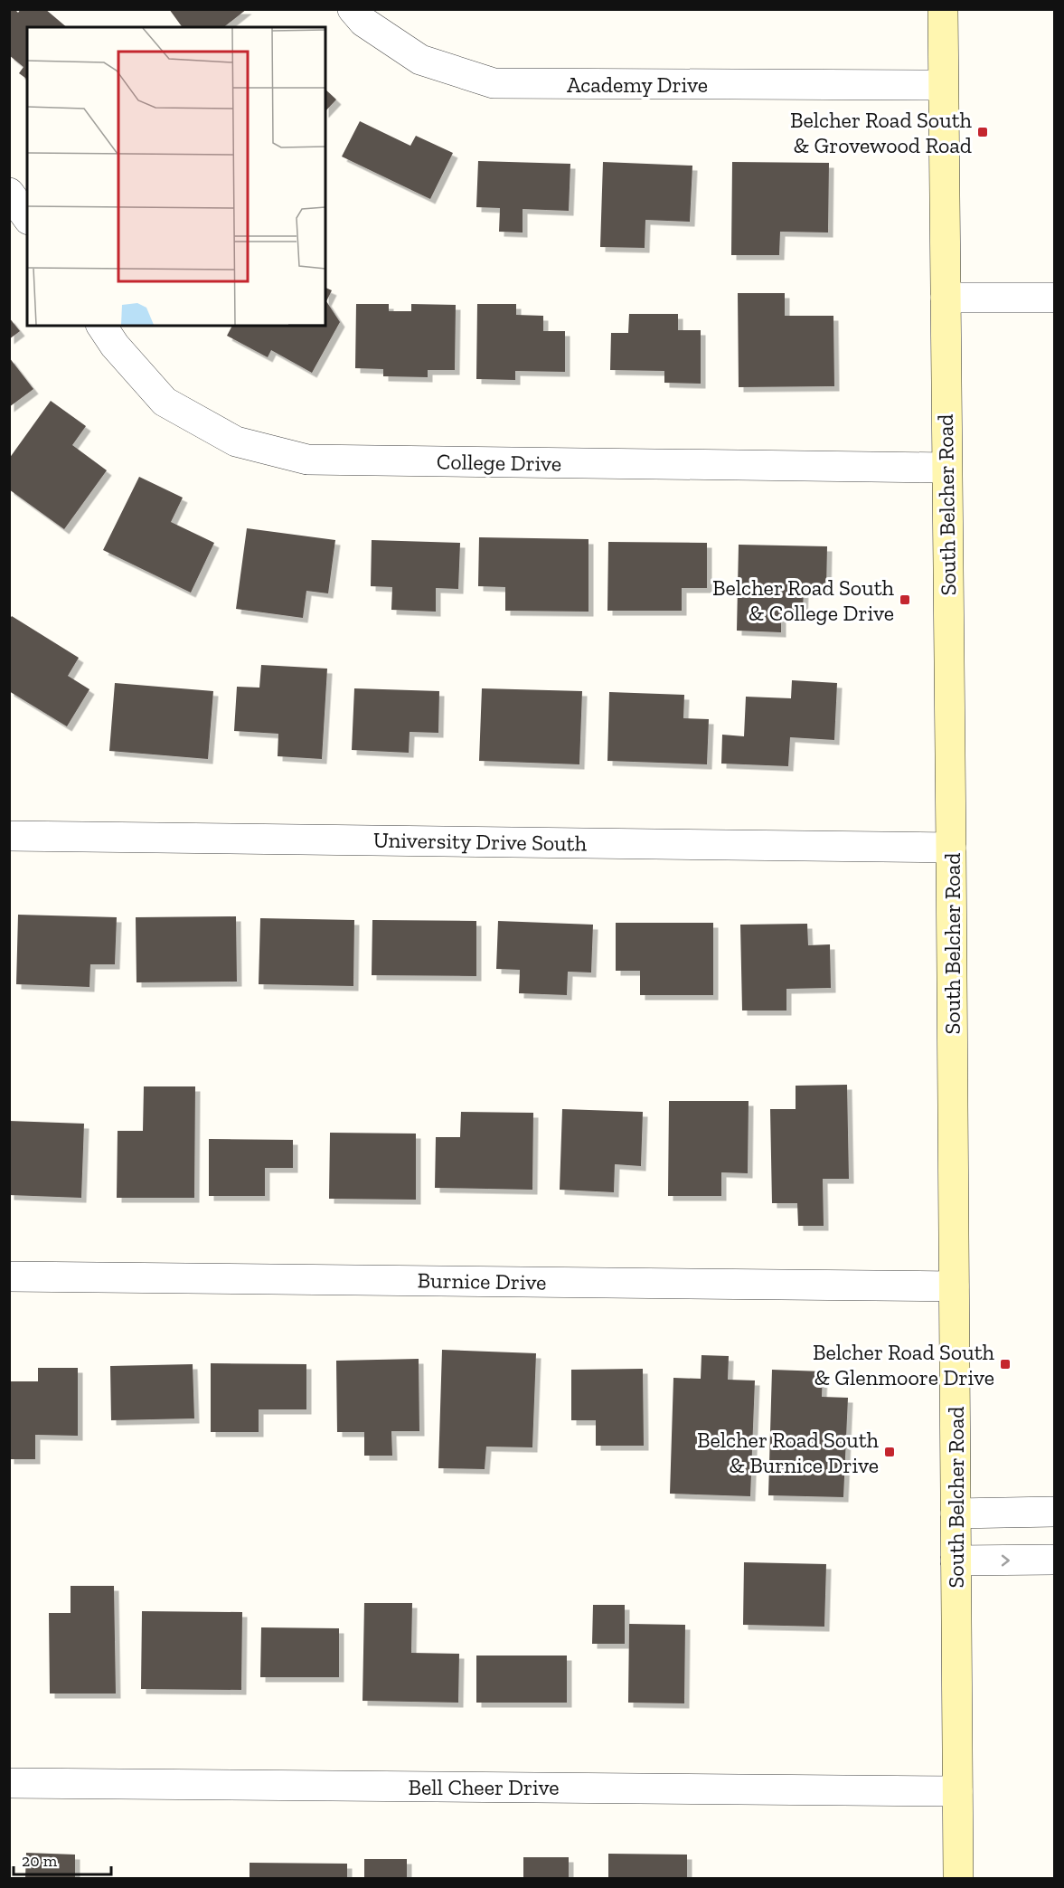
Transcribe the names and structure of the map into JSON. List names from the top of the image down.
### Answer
{
  "streets": {
    "main road": ["South Belcher Road"],
    "street": [
      "Academy Drive",
      "College Drive",
      "University Drive South",
      "Burnice Drive",
      "Bell Cheer Drive"
    ]
  },
  "crossings": [
    ["Academy Drive", "South Belcher Road"],
    ["College Drive", "South Belcher Road"],
    ["South Belcher Road", "University Drive South"],
    ["South Belcher Road", "Burnice Drive"],
    ["South Belcher Road", "Bell Cheer Drive"]
  ],
  "places": {
    "transit": [
      "Belcher Road South & Grovewood Road",
      "Belcher Road South & College Drive",
      "Belcher Road South & Glenmoore Drive",
      "Belcher Road South & Burnice Drive"
    ]
  },
  "scale_bar": "20 m"
}
